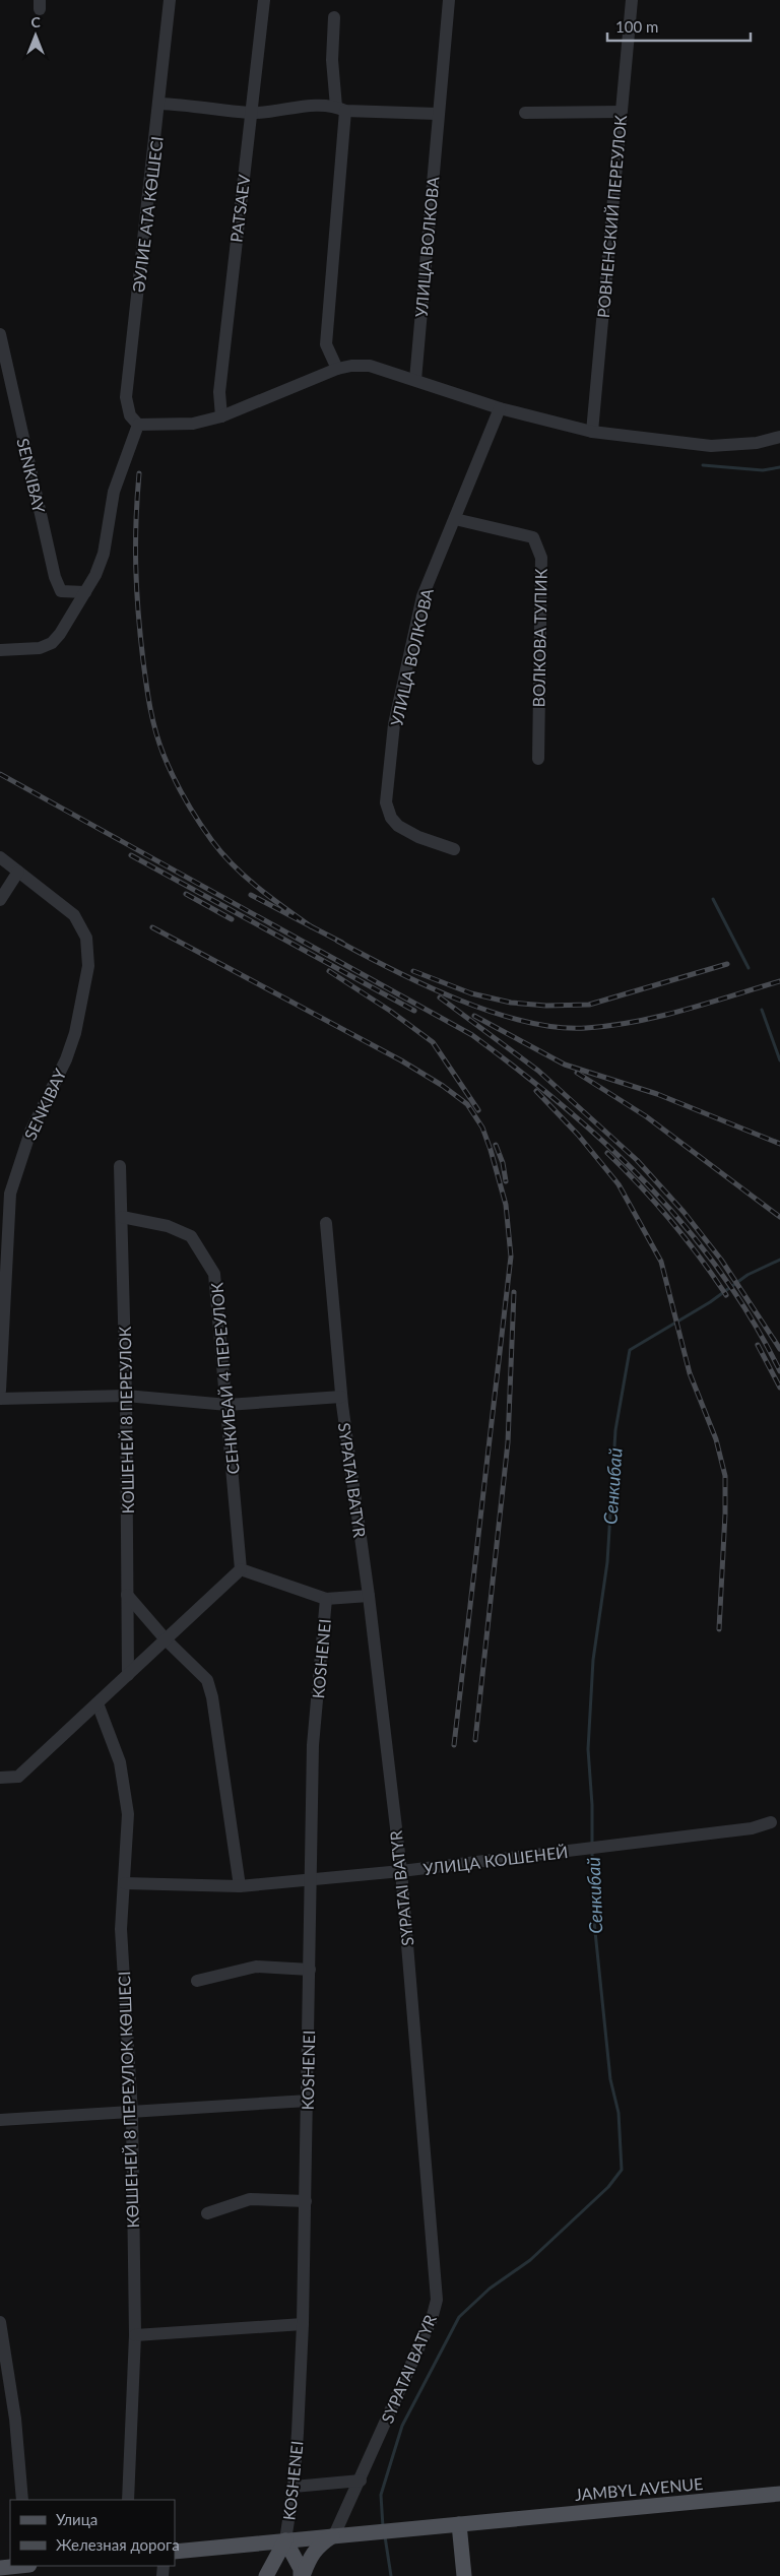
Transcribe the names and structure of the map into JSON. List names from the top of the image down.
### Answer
{
  "streets": {
    "main road": ["JAMBYL AVENUE"],
    "street": [
      "PATSAEV",
      "ӘУЛИЕ АТА КӨШЕСІ",
      "РОВНЕНСКИЙ ПЕРЕУЛОК",
      "УЛИЦА ВОЛКОВА",
      "SENKIBAY",
      "ВОЛКОВА ТУПИК",
      "СЕНКИБАЙ 4 ПЕРЕУЛОК",
      "КОШЕНЕЙ 8 ПЕРЕУЛОК",
      "SYPATAI BATYR",
      "KOSHENEI",
      "УЛИЦА КОШЕНЕЙ",
      "КӨШЕНЕЙ 8 ПЕРЕУЛОК КӨШЕСІ"
    ]
  },
  "crossings": [
    ["УЛИЦА ВОЛКОВА", "ВОЛКОВА ТУПИК"],
    ["СЕНКИБАЙ 4 ПЕРЕУЛОК", "КОШЕНЕЙ 8 ПЕРЕУЛОК"],
    ["SYPATAI BATYR", "УЛИЦА КОШЕНЕЙ"],
    ["SYPATAI BATYR", "JAMBYL AVENUE"],
    ["KOSHENEI", "УЛИЦА КОШЕНЕЙ"]
  ],
  "water": ["Сенкибай"],
  "legend": ["Улица", "Железная дорога"],
  "scale_bar": "100 m",
  "north": "top"
}
